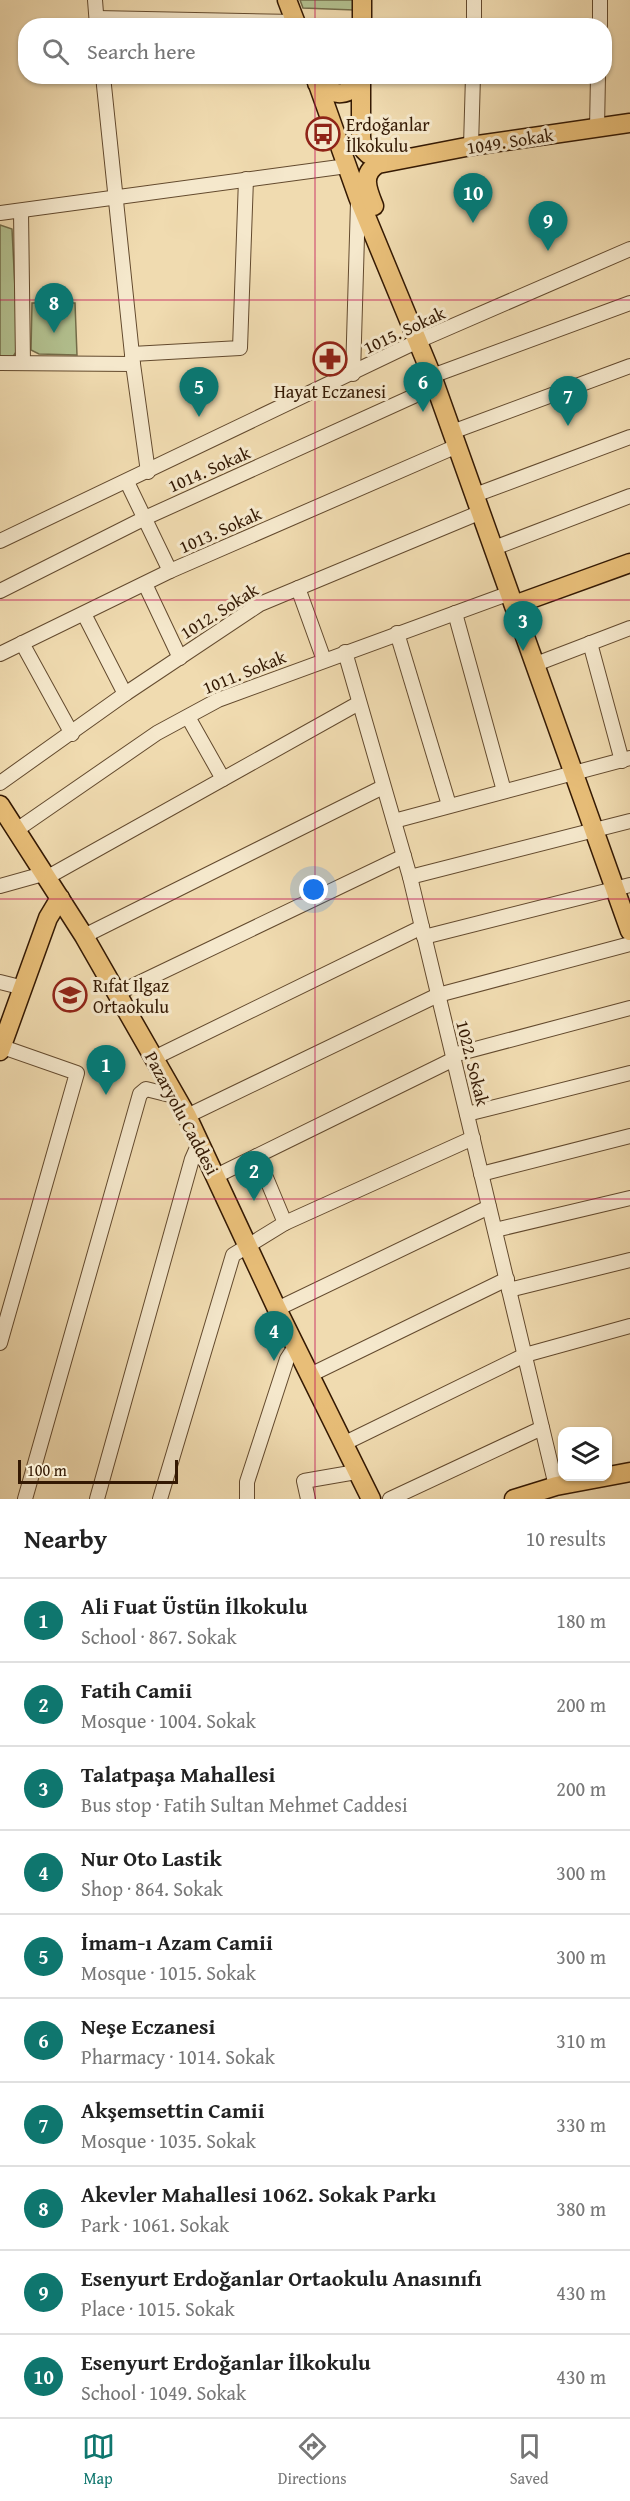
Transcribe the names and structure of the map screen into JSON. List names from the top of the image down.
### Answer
{
  "streets": {
    "main road": ["1049. Sokak", "Pazaryolu Caddesi"],
    "street": [
      "1015. Sokak",
      "1014. Sokak",
      "1013. Sokak",
      "1012. Sokak",
      "1011. Sokak",
      "1022. Sokak"
    ]
  },
  "crossings": [
    ["1011. Sokak", "1022. Sokak"],
    ["1011. Sokak", "Pazaryolu Caddesi"]
  ],
  "places": {
    "bus stop": ["Erdoğanlar İlkokulu"],
    "pharmacy": ["Hayat Eczanesi"],
    "school or university": ["Rıfat Ilgaz Ortaokulu"]
  },
  "scale_bar": "100 m",
  "page": {
    "search": "Search here",
    "pins": [
      "10",
      "9",
      "8",
      "6",
      "5",
      "7",
      "3",
      "1",
      "2",
      "4"
    ],
    "scale": "100 m",
    "heading": ["Nearby", "10 results"],
    "list": [
      {
        "mark": "1",
        "name": "Ali Fuat Üstün İlkokulu",
        "note": "School · 867. Sokak",
        "value": "180 m"
      },
      {
        "mark": "2",
        "name": "Fatih Camii",
        "note": "Mosque · 1004. Sokak",
        "value": "200 m"
      },
      {
        "mark": "3",
        "name": "Talatpaşa Mahallesi",
        "note": "Bus stop · Fatih Sultan Mehmet Caddesi",
        "value": "200 m"
      },
      {
        "mark": "4",
        "name": "Nur Oto Lastik",
        "note": "Shop · 864. Sokak",
        "value": "300 m"
      },
      {
        "mark": "5",
        "name": "İmam-ı Azam Camii",
        "note": "Mosque · 1015. Sokak",
        "value": "300 m"
      },
      {
        "mark": "6",
        "name": "Neşe Eczanesi",
        "note": "Pharmacy · 1014. Sokak",
        "value": "310 m"
      },
      {
        "mark": "7",
        "name": "Akşemsettin Camii",
        "note": "Mosque · 1035. Sokak",
        "value": "330 m"
      },
      {
        "mark": "8",
        "name": "Akevler Mahallesi 1062. Sokak Parkı",
        "note": "Park · 1061. Sokak",
        "value": "380 m"
      },
      {
        "mark": "9",
        "name": "Esenyurt Erdoğanlar Ortaokulu Anasınıfı",
        "note": "Place · 1015. Sokak",
        "value": "430 m"
      },
      {
        "mark": "10",
        "name": "Esenyurt Erdoğanlar İlkokulu",
        "note": "School · 1049. Sokak",
        "value": "430 m"
      }
    ],
    "nav": ["Map", "Directions", "Saved"]
  }
}
